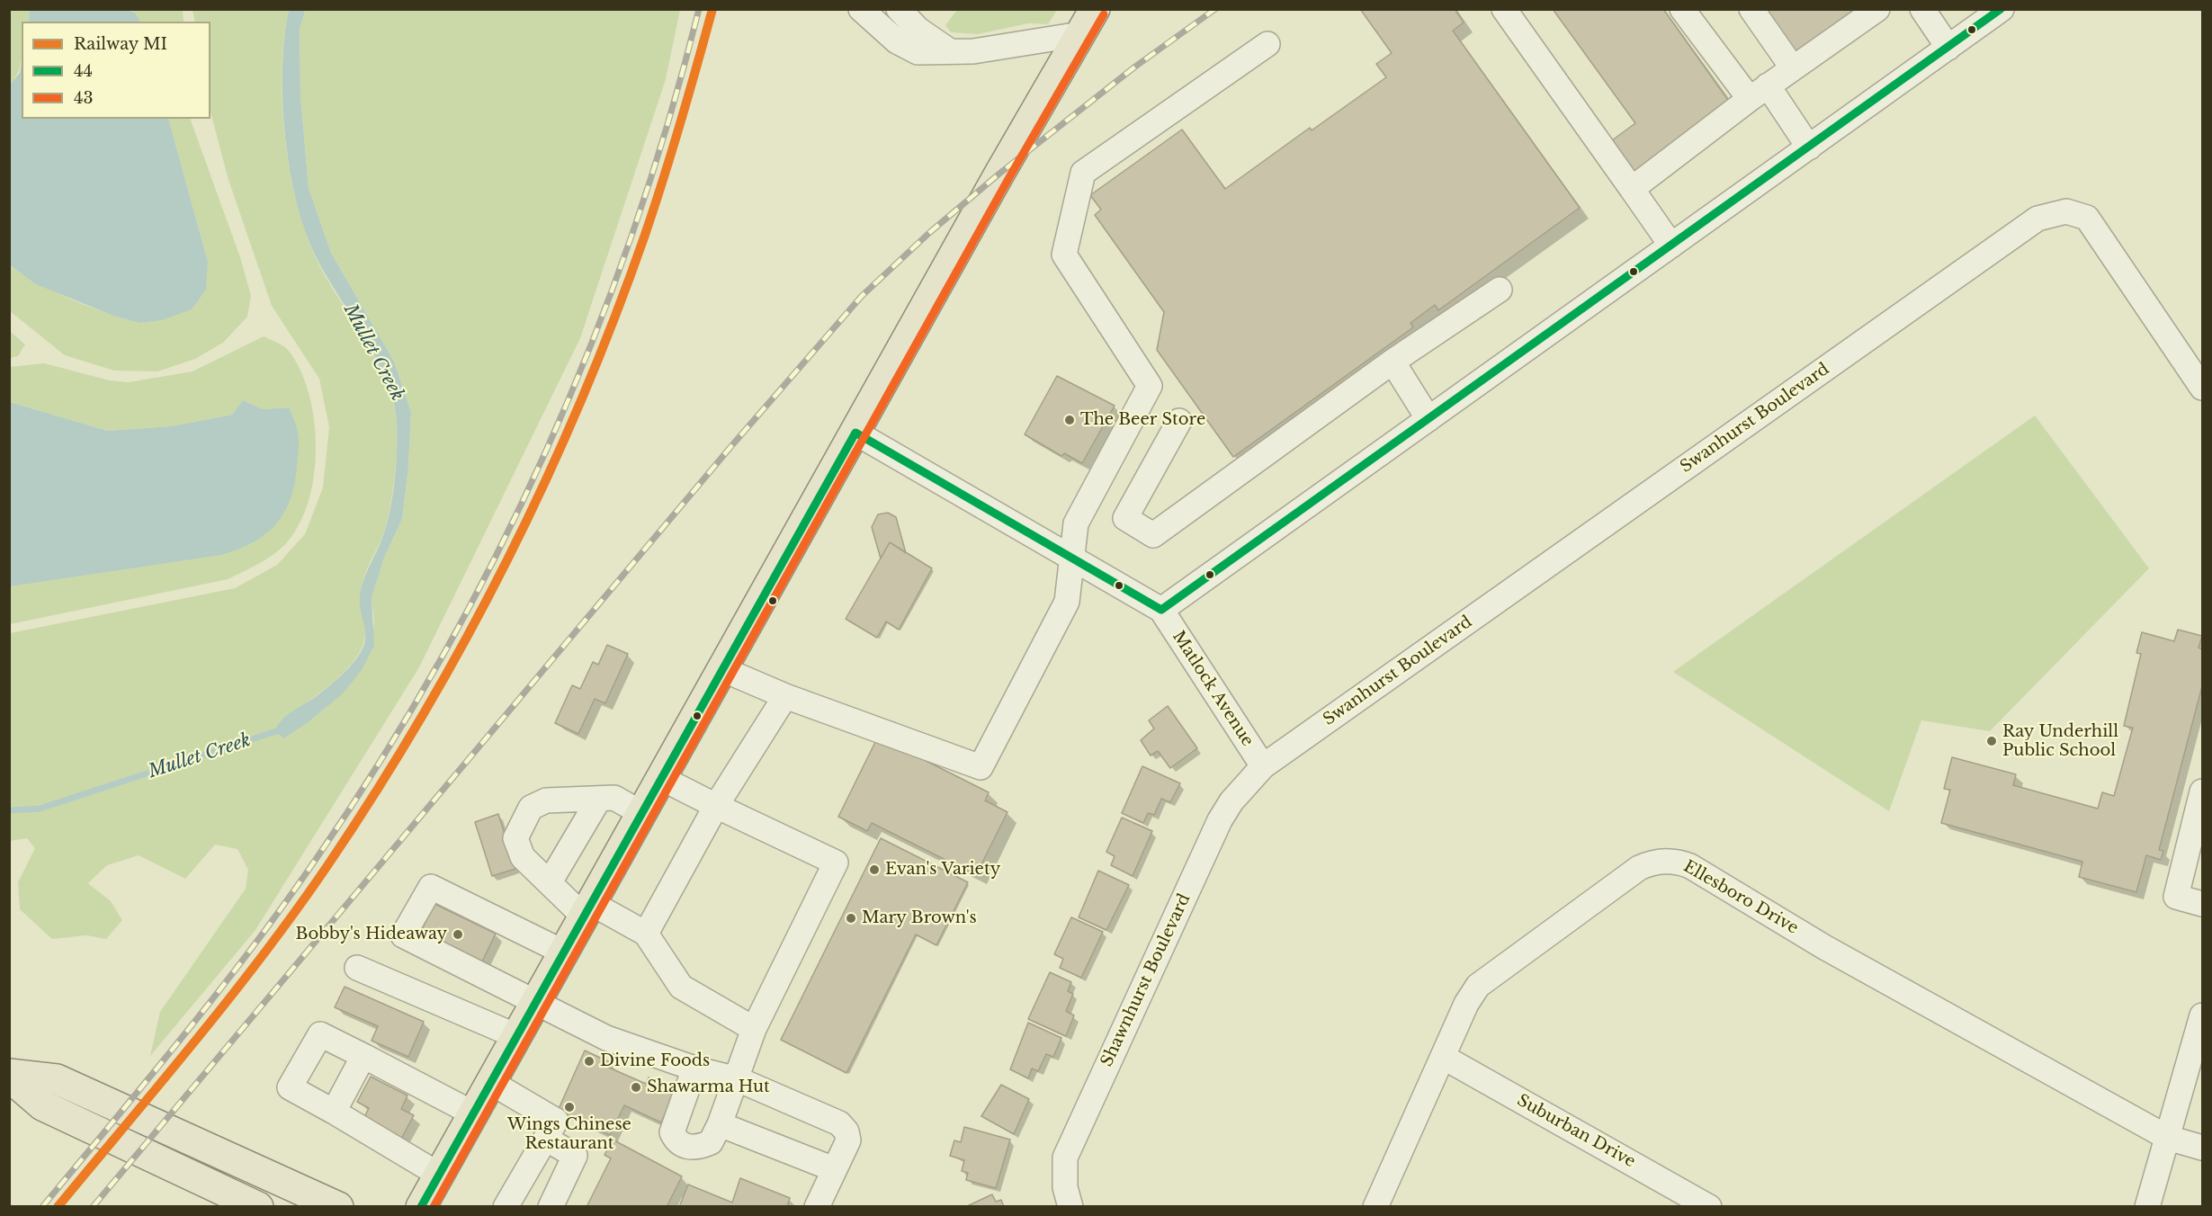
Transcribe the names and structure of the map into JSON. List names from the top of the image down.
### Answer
{
  "streets": {
    "street": [
      "Swanhurst Boulevard",
      "Matlock Avenue",
      "Ellesboro Drive",
      "Shawnhurst Boulevard",
      "Suburban Drive"
    ]
  },
  "crossings": [
    ["Swanhurst Boulevard", "Matlock Avenue"],
    ["Swanhurst Boulevard", "Shawnhurst Boulevard"],
    ["Matlock Avenue", "Shawnhurst Boulevard"],
    ["Ellesboro Drive", "Suburban Drive"]
  ],
  "water": ["Mullet Creek"],
  "places": [
    "The Beer Store",
    "Ray Underhill Public School",
    "Evan's Variety",
    "Mary Brown's",
    "Bobby's Hideaway",
    "Divine Foods",
    "Shawarma Hut",
    "Wings Chinese Restaurant"
  ],
  "lines": ["rail line MI", "transit line 44", "transit line 43"],
  "legend": ["Railway MI", "44", "43"]
}
